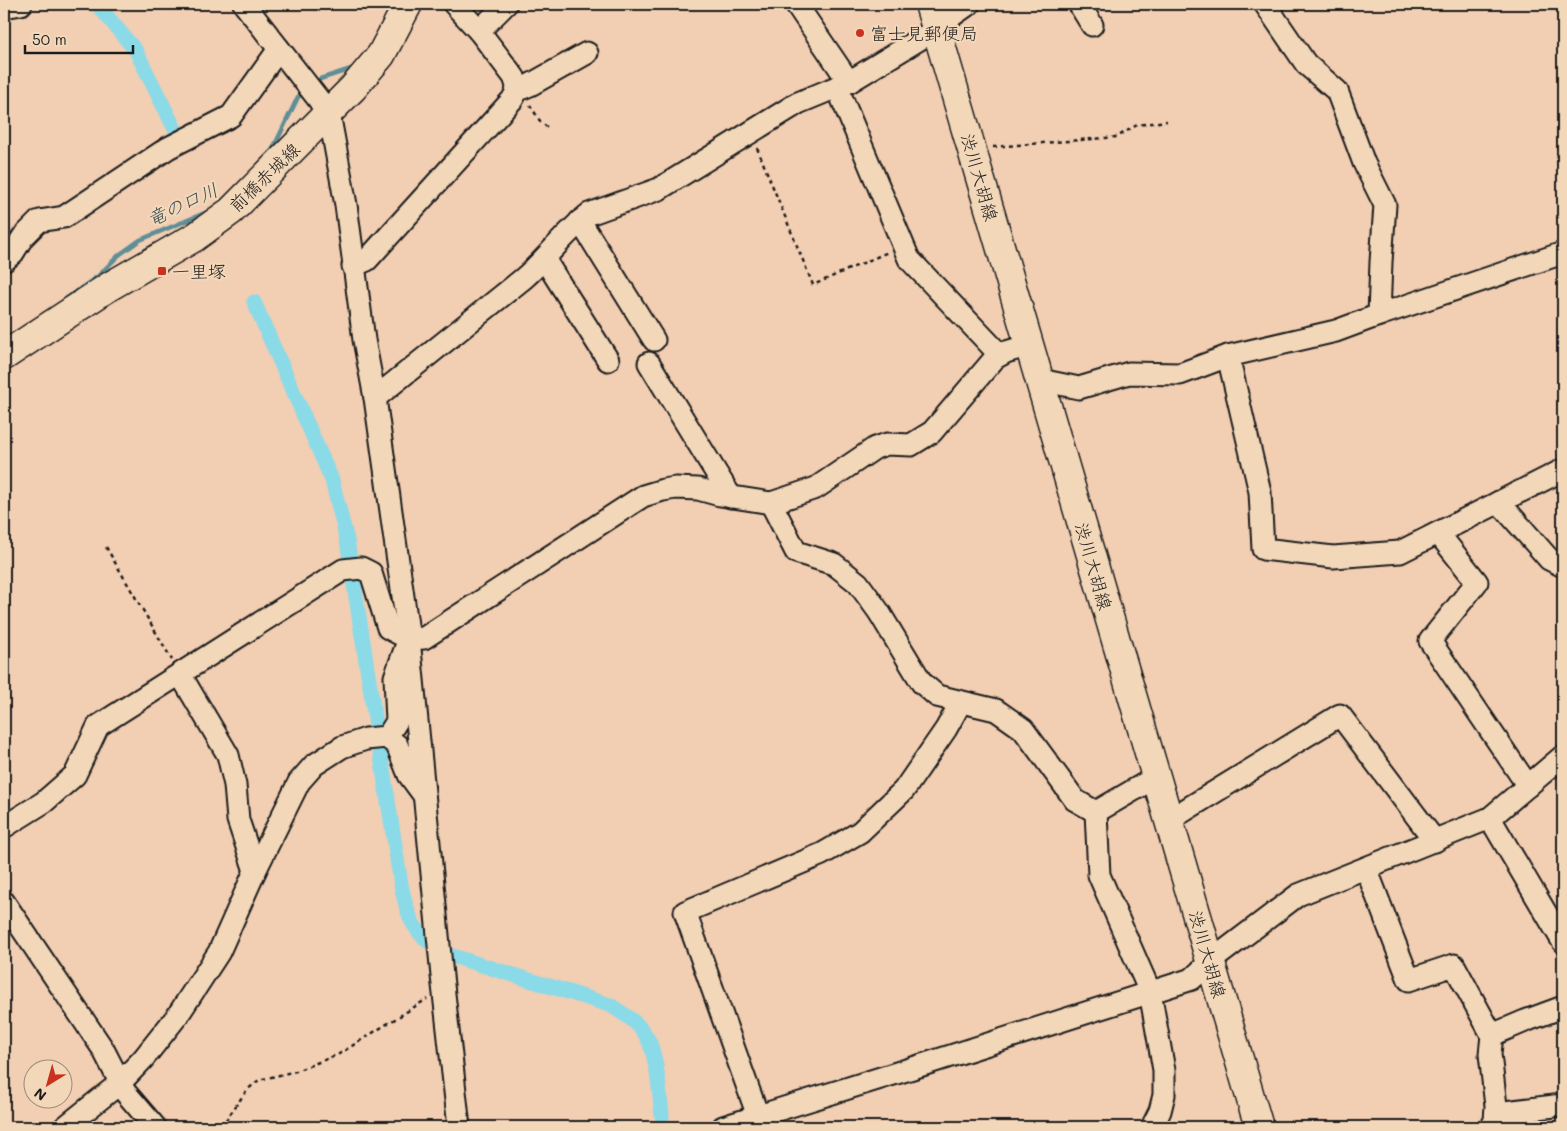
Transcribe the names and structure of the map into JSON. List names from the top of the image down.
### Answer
{
  "streets": {
    "main road": ["前橋赤城線", "渋川大胡線"]
  },
  "water": ["竜の口川"],
  "places": {
    "other": ["富士見郵便局"],
    "transit": ["一里塚"]
  },
  "scale_bar": "50 m",
  "north": "bottom left"
}
